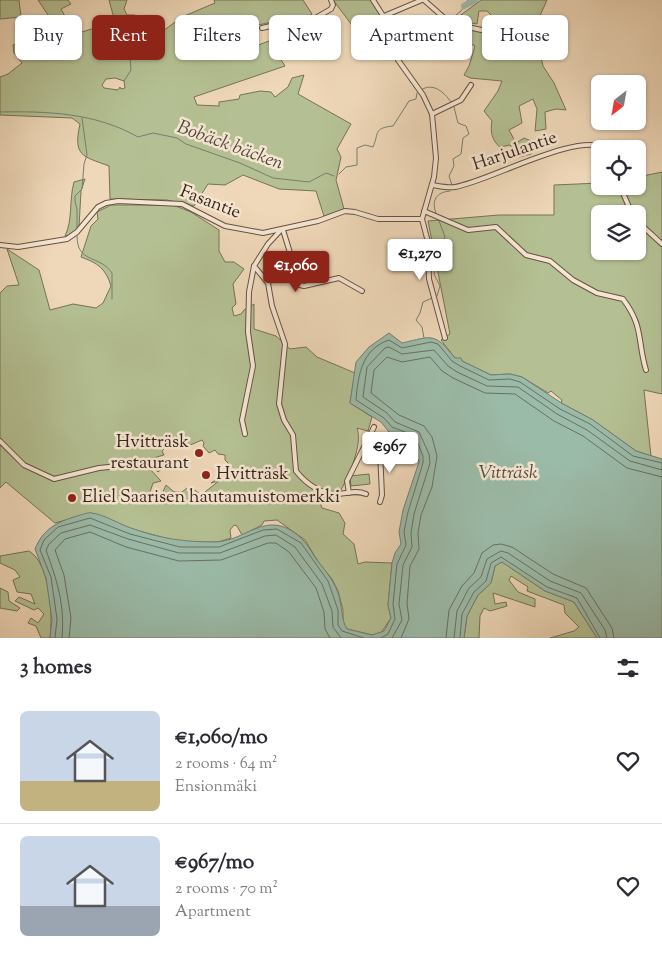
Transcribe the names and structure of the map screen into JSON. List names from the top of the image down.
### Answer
{
  "streets": {
    "street": ["Harjulantie", "Fasantie"]
  },
  "water": ["Bobäck bäcken", "Vitträsk"],
  "places": ["Hvitträsk restaurant", "Hvitträsk", "Eliel Saarisen hautamuistomerkki"],
  "north": "bottom left",
  "page": {
    "chip": [
      "Buy",
      "Rent",
      "Filters",
      "New",
      "Apartment",
      "House"
    ],
    "price": ["€1,270", "€1,060", "€967"],
    "heading": "3 homes",
    "list": [
      {
        "name": "€1,060/mo",
        "note": "2 rooms · 64 m² · Ensionmäki"
      },
      {
        "name": "€967/mo",
        "note": "2 rooms · 70 m² · Apartment"
      }
    ]
  }
}
